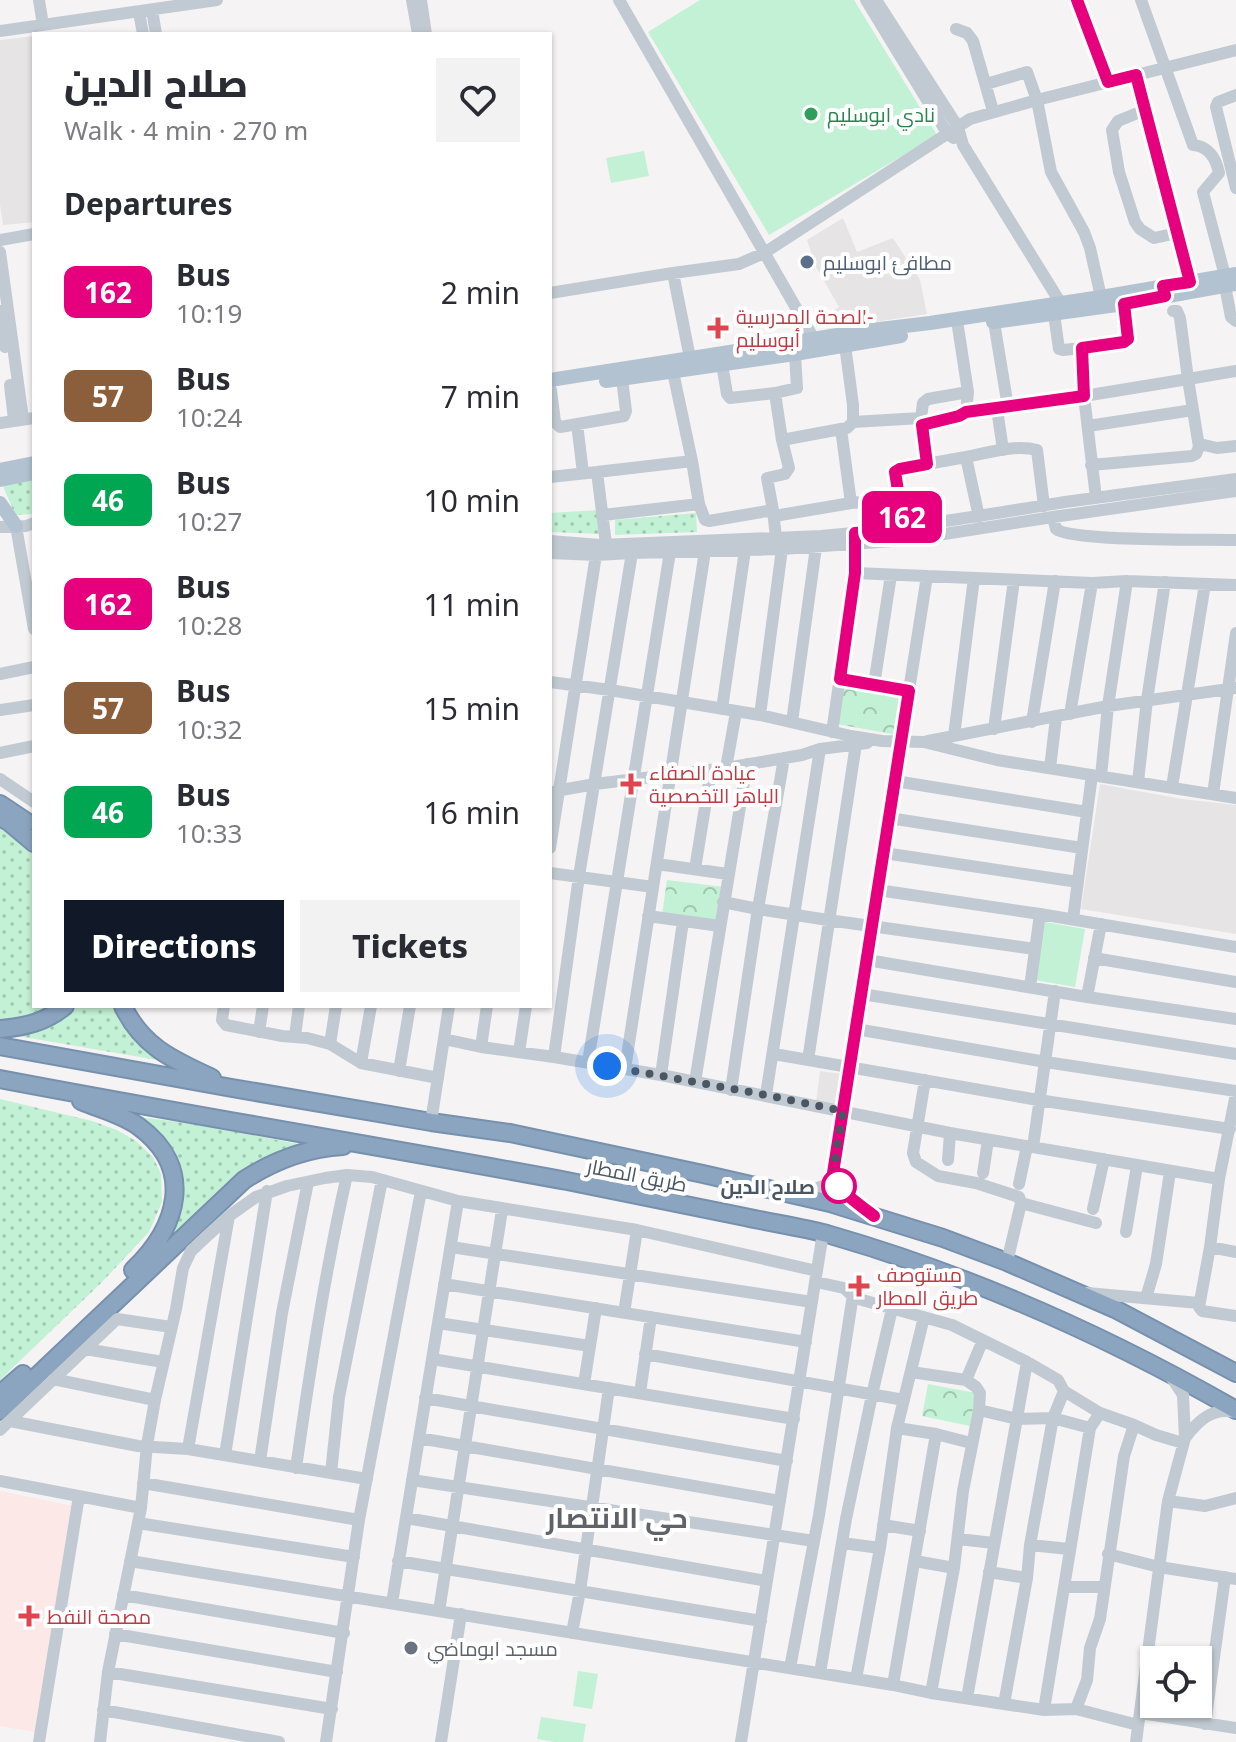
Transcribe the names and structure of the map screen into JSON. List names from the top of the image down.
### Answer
{
  "streets": {
    "highway": ["طريق المطار"]
  },
  "districts": ["حي الانتصار"],
  "places": {
    "other": [
      "نادي ابوسليم",
      "مطافئ ابوسليم",
      "صلاح الدين",
      "مسجد ابوماضي"
    ],
    "health": [
      "الصحة المدرسية- أبوسليم",
      "عيادة الصفاء الباهر التخصصية",
      "مستوصف طريق المطار",
      "مصحة النفط"
    ]
  },
  "lines": ["bus line 162"],
  "page": {
    "on_map": "162",
    "heading": [
      ["صلاح الدين", "Walk · 4 min · 270 m"],
      "Departures"
    ],
    "list": [
      {
        "mark": "162",
        "name": "Bus",
        "note": "10:19",
        "value": "2 min"
      },
      {
        "mark": "57",
        "name": "Bus",
        "note": "10:24",
        "value": "7 min"
      },
      {
        "mark": "46",
        "name": "Bus",
        "note": "10:27",
        "value": "10 min"
      },
      {
        "mark": "162",
        "name": "Bus",
        "note": "10:28",
        "value": "11 min"
      },
      {
        "mark": "57",
        "name": "Bus",
        "note": "10:32",
        "value": "15 min"
      },
      {
        "mark": "46",
        "name": "Bus",
        "note": "10:33",
        "value": "16 min"
      }
    ],
    "buttons": ["Directions", "Tickets"]
  }
}
